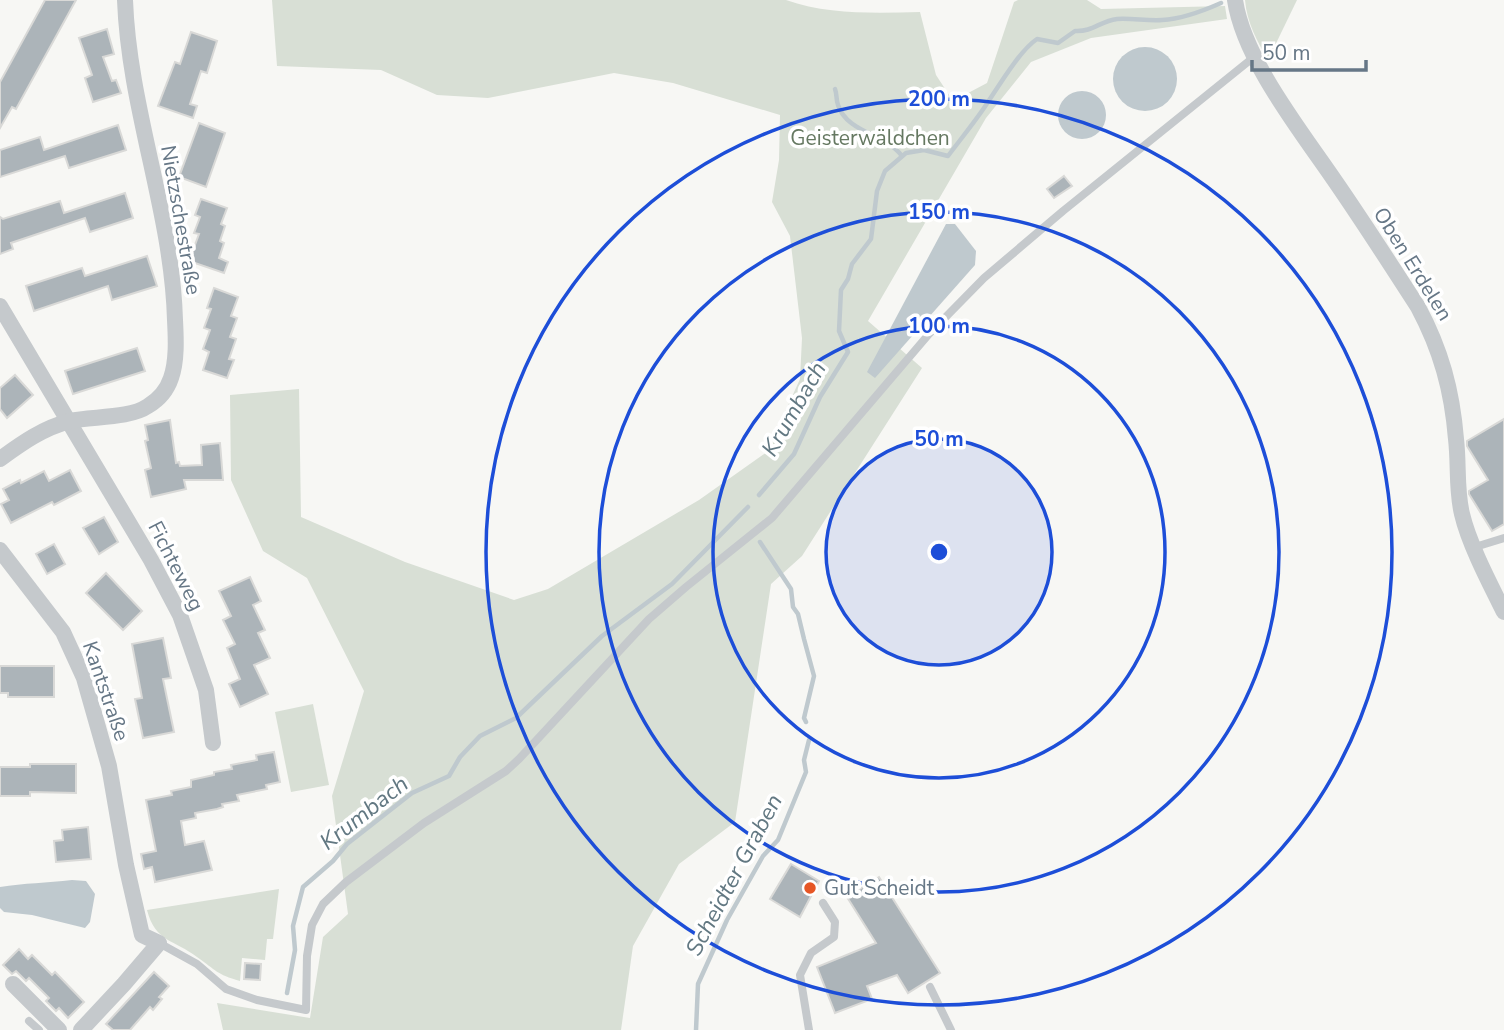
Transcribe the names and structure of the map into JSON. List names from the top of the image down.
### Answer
{
  "streets": {
    "street": [
      "Nietzschestraße",
      "Oben Erdelen",
      "Fichteweg",
      "Kantstraße"
    ]
  },
  "crossings": [
    ["Nietzschestraße", "Fichteweg"]
  ],
  "water": ["Krumbach", "Scheidter Graben"],
  "parks": ["Geisterwäldchen"],
  "places": ["Gut Scheidt"],
  "scale_bar": "50 m",
  "rings": [
    "200 m",
    "150 m",
    "100 m",
    "50 m"
  ]
}
